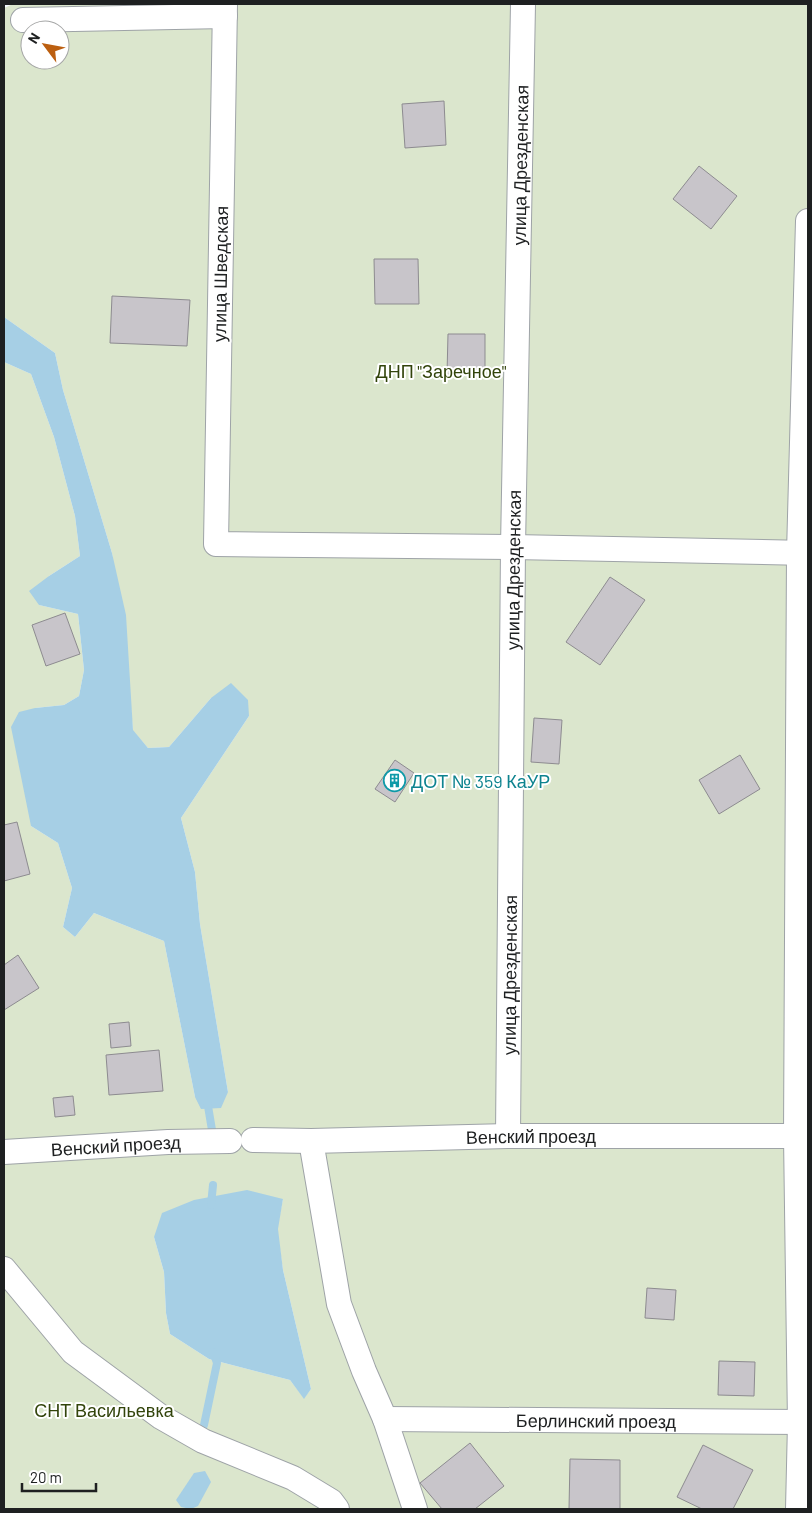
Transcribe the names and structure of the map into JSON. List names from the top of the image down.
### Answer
{
  "streets": {
    "street": [
      "улица Дрезденская",
      "улица Шведская",
      "Венский проезд",
      "Берлинский проезд"
    ]
  },
  "crossings": [
    ["улица Дрезденская", "улица Шведская"],
    ["улица Дрезденская", "Венский проезд"]
  ],
  "parks": ["ДНП \"Заречное\"", "СНТ Васильевка"],
  "places": {
    "building": ["ДОТ № 359 КаУР"]
  },
  "scale_bar": "20 m",
  "north": "top left"
}
